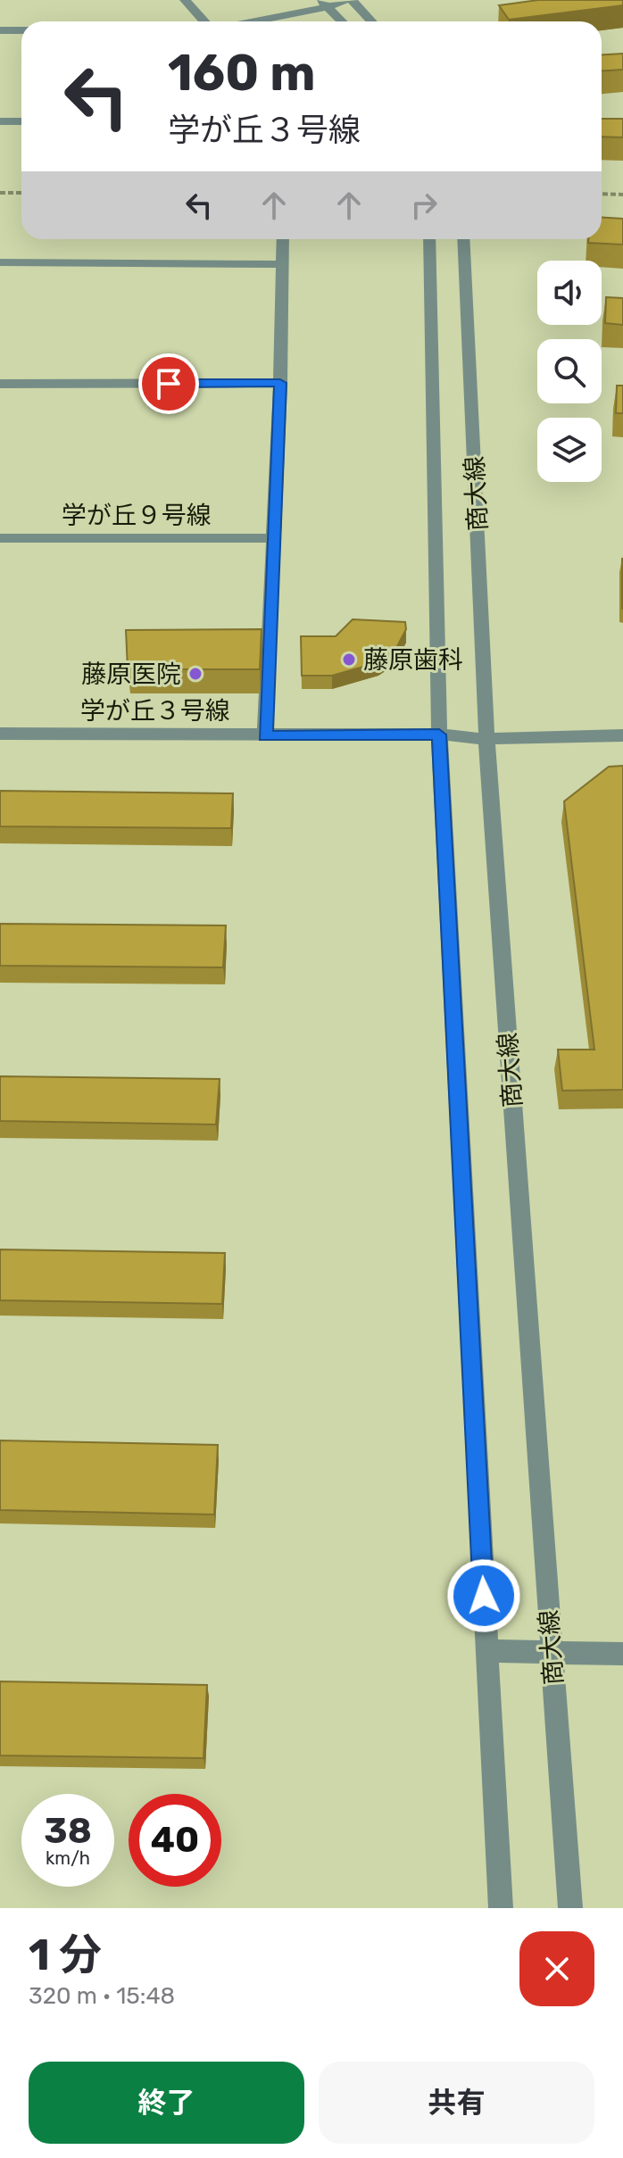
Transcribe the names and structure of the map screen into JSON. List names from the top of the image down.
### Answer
{
  "streets": {
    "street": ["商大線", "学が丘９号線", "学が丘３号線"]
  },
  "crossings": [
    ["商大線", "学が丘３号線"]
  ],
  "places": ["藤原歯科", "藤原医院"],
  "page": {
    "turn": ["160 m", "学が丘３号線"],
    "speed": "38 km/h",
    "limit": "40",
    "heading": ["1 分", "320 m · 15:48"],
    "buttons": ["終了", "共有"]
  }
}
